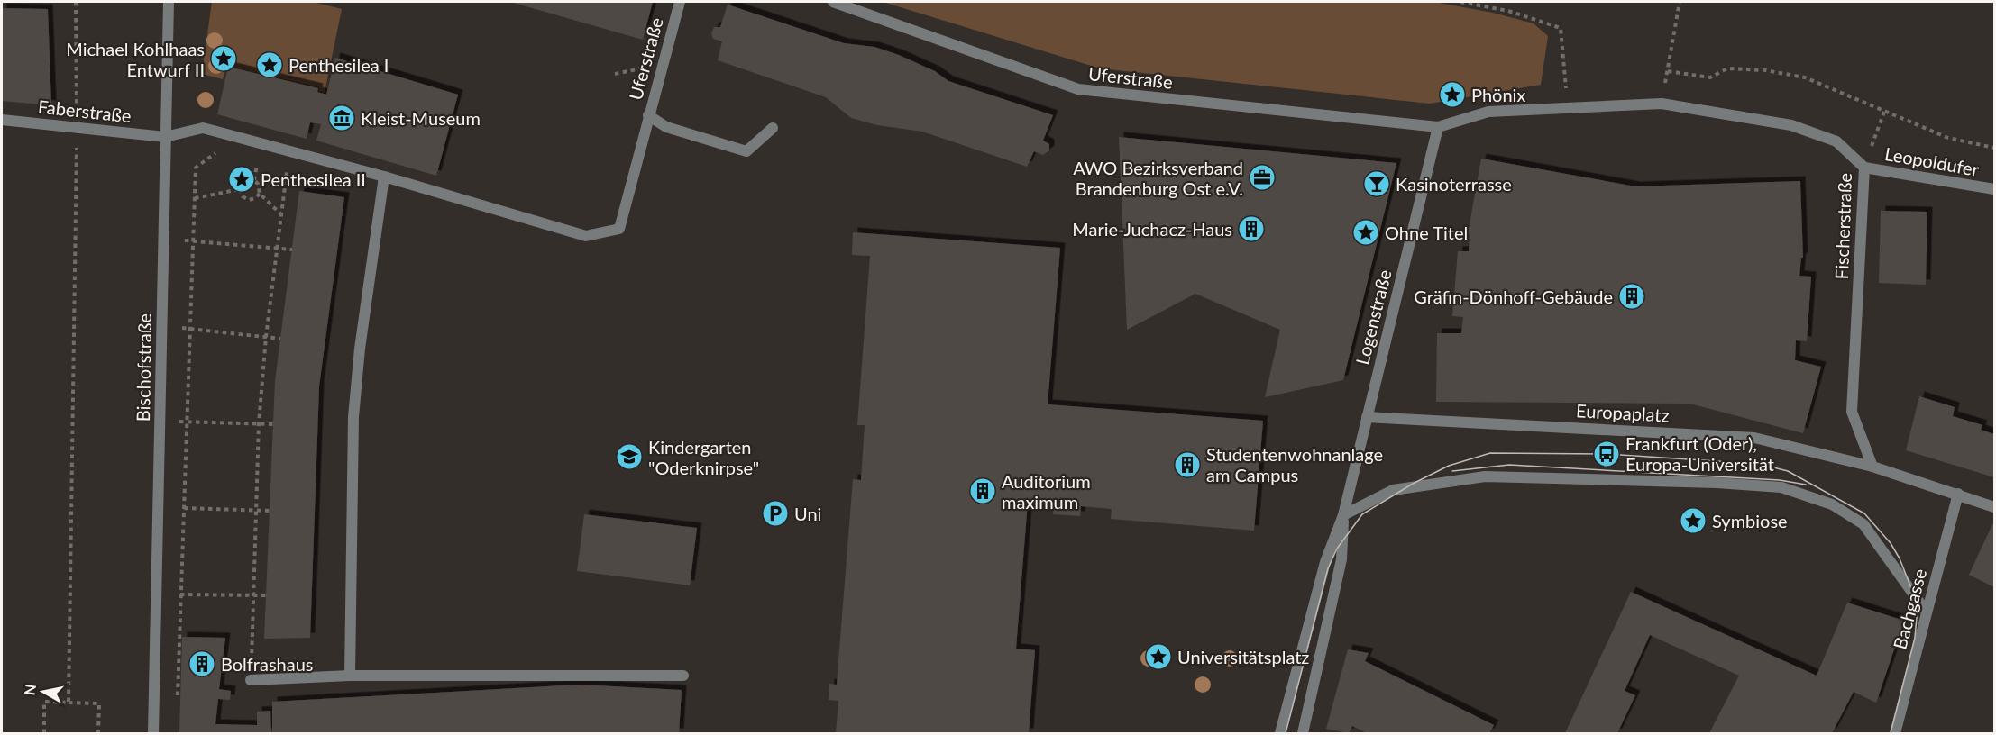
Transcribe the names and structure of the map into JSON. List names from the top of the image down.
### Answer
{
  "streets": {
    "street": [
      "Uferstraße",
      "Faberstraße",
      "Leopoldufer",
      "Fischerstraße",
      "Logenstraße",
      "Bischofstraße",
      "Europaplatz",
      "Bachgasse"
    ]
  },
  "crossings": [
    ["Uferstraße", "Faberstraße"],
    ["Uferstraße", "Fischerstraße"],
    ["Uferstraße", "Logenstraße"],
    ["Faberstraße", "Bischofstraße"],
    ["Leopoldufer", "Fischerstraße"],
    ["Fischerstraße", "Logenstraße"],
    ["Fischerstraße", "Europaplatz"],
    ["Logenstraße", "Europaplatz"]
  ],
  "places": {
    "place": [
      "Michael Kohlhaas Entwurf II",
      "Penthesilea I",
      "Phönix",
      "Penthesilea II",
      "Ohne Titel",
      "Symbiose",
      "Universitätsplatz"
    ],
    "museum": ["Kleist-Museum"],
    "office": ["AWO Bezirksverband Brandenburg Ost e.V."],
    "bar": ["Kasinoterrasse"],
    "building": [
      "Marie-Juchacz-Haus",
      "Gräfin-Dönhoff-Gebäude",
      "Studentenwohnanlage am Campus",
      "Auditorium maximum",
      "Bolfrashaus"
    ],
    "bus stop": ["Frankfurt (Oder), Europa-Universität"],
    "school or university": ["Kindergarten \"Oderknirpse\""],
    "parking": ["Uni"]
  },
  "north": "left"
}
